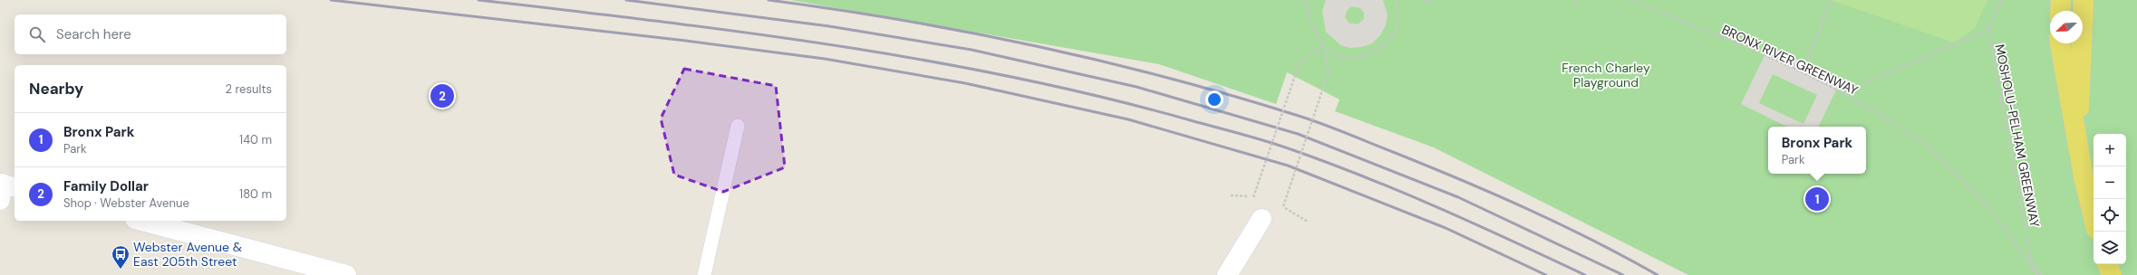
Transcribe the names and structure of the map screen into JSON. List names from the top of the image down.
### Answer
{
  "streets": {
    "path": ["BRONX RIVER GREENWAY", "MOSHOLU-PELHAM GREENWAY"]
  },
  "crossings": [
    ["BRONX RIVER GREENWAY", "MOSHOLU-PELHAM GREENWAY"]
  ],
  "parks": ["French Charley Playground"],
  "places": {
    "bus stop": ["Webster Avenue & East 205th Street"]
  },
  "north": "bottom left",
  "page": {
    "search": "Search here",
    "heading": ["Nearby", "2 results"],
    "pins": ["2", "1"],
    "list": [
      {
        "mark": "1",
        "name": "Bronx Park",
        "note": "Park",
        "value": "140 m"
      },
      {
        "mark": "2",
        "name": "Family Dollar",
        "note": "Shop · Webster Avenue",
        "value": "180 m"
      }
    ],
    "popup": ["Bronx Park", "Park"],
    "map_buttons": ["+", "−"]
  }
}
